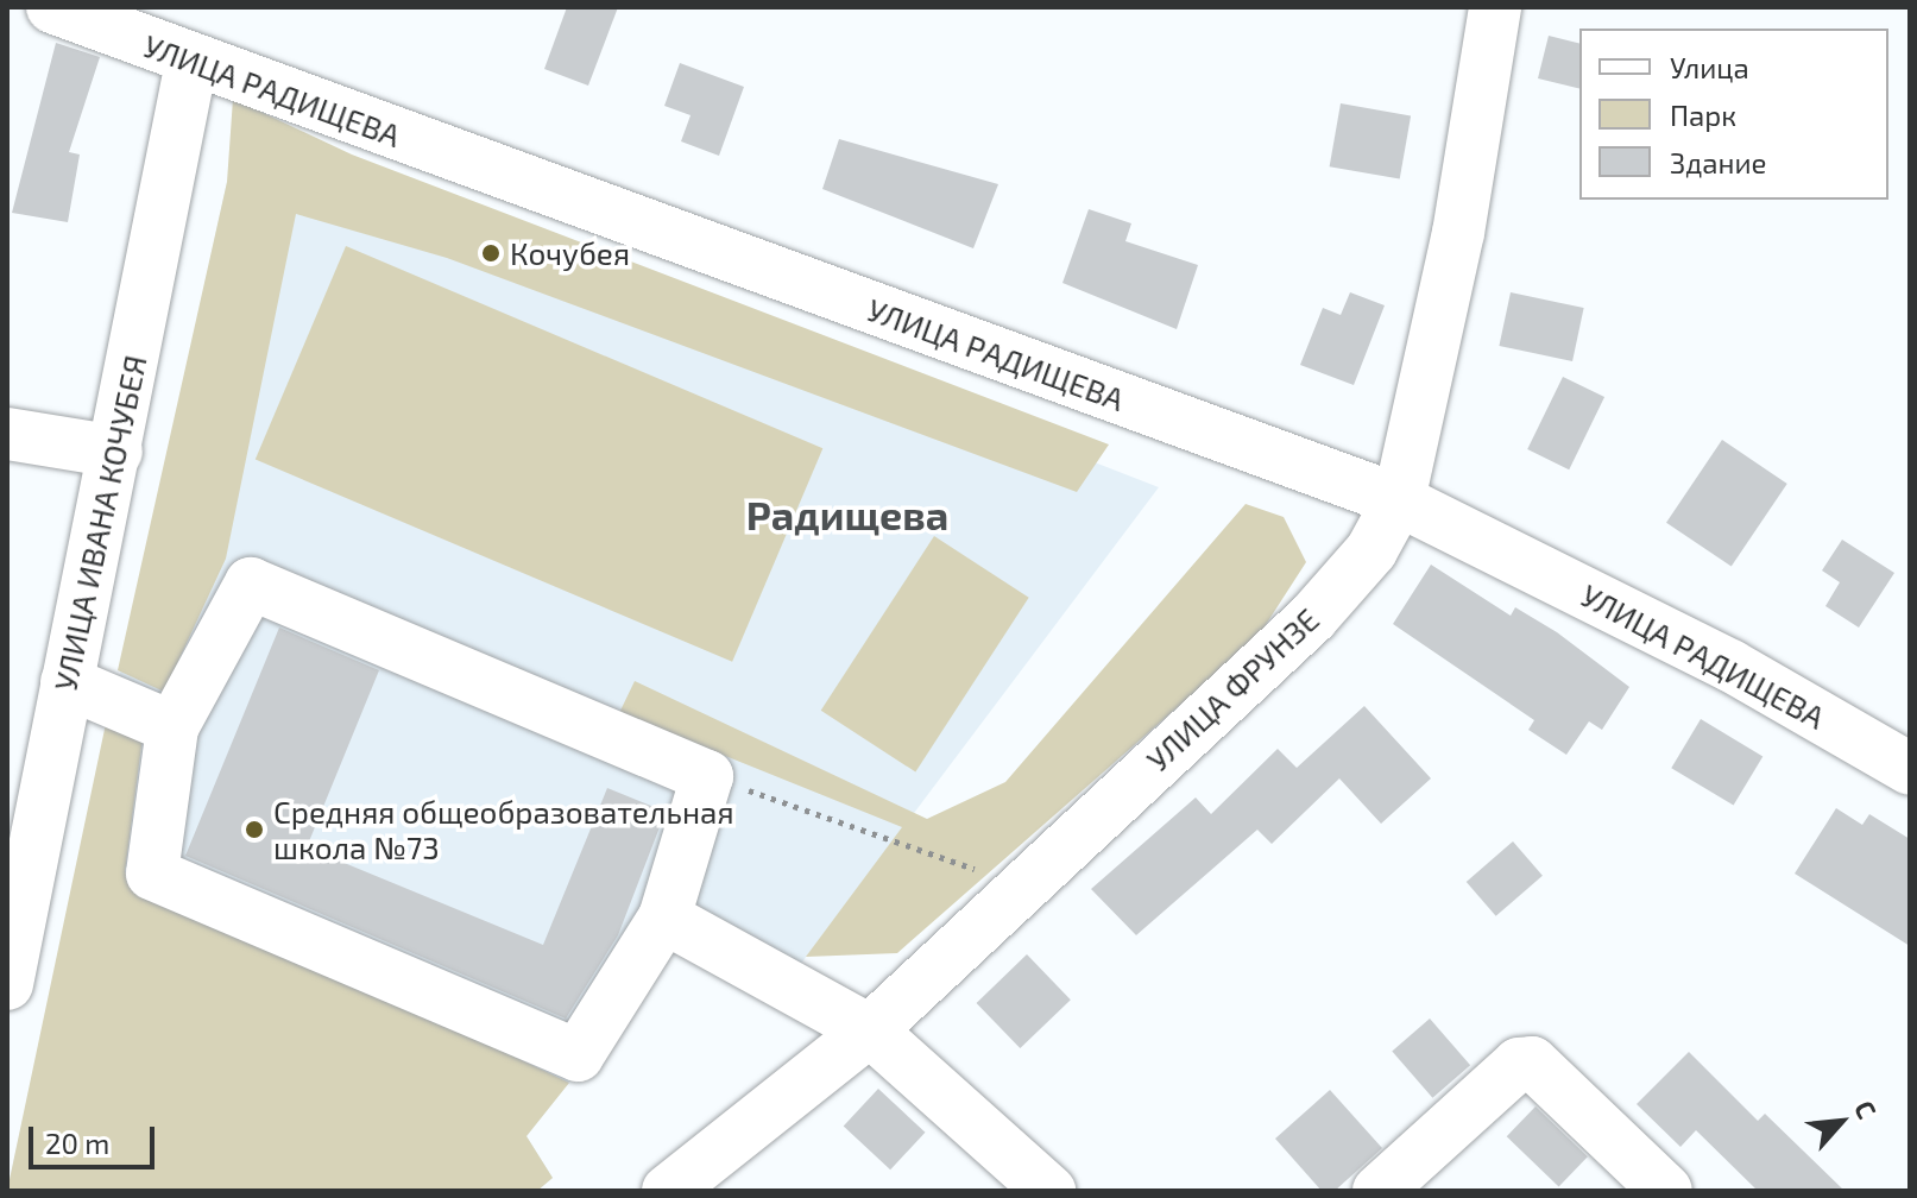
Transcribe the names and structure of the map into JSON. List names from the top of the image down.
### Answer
{
  "streets": {
    "street": ["УЛИЦА РАДИЩЕВА", "УЛИЦА ИВАНА КОЧУБЕЯ", "УЛИЦА ФРУНЗЕ"]
  },
  "crossings": [
    ["УЛИЦА РАДИЩЕВА", "УЛИЦА ИВАНА КОЧУБЕЯ"],
    ["УЛИЦА РАДИЩЕВА", "УЛИЦА ФРУНЗЕ"]
  ],
  "districts": ["Радищева"],
  "places": ["Кочубея", "Средняя общеобразовательная школа №73"],
  "legend": ["Улица", "Парк", "Здание"],
  "scale_bar": "20 m",
  "north": "top right"
}
